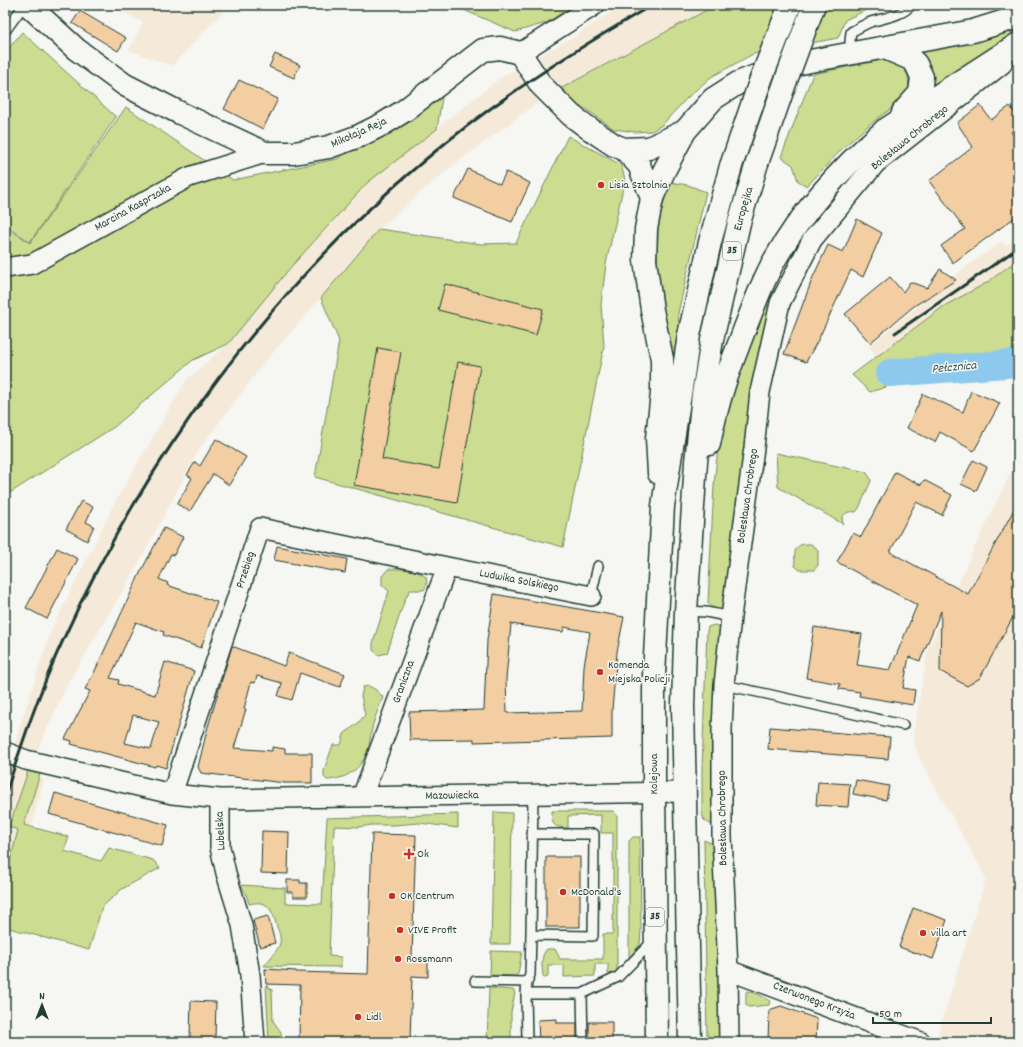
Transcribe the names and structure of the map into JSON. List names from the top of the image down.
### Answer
{
  "streets": {
    "main road": [
      "Mikołaja Reja",
      "Bolesława Chrobrego",
      "Europejka",
      "35",
      "Kolejowa"
    ],
    "street": [
      "Marcina Kasprzaka",
      "Przebieg",
      "Ludwika Solskiego",
      "Graniczna",
      "Mazowiecka",
      "Lubelska",
      "Czerwonego Krzyża"
    ]
  },
  "crossings": [
    ["Mikołaja Reja", "Marcina Kasprzaka"],
    ["Bolesława Chrobrego", "Czerwonego Krzyża"],
    ["Europejka", "35"],
    ["Europejka", "Kolejowa"],
    ["35", "Mazowiecka"],
    ["Przebieg", "Ludwika Solskiego"],
    ["Przebieg", "Graniczna"],
    ["Przebieg", "Lubelska"],
    ["Ludwika Solskiego", "Graniczna"],
    ["Graniczna", "Mazowiecka"],
    ["Kolejowa", "Mazowiecka"],
    ["Mazowiecka", "Lubelska"]
  ],
  "water": ["Pełcznica"],
  "places": {
    "other": [
      "Lisia Sztolnia",
      "Komenda Miejska Policji",
      "McDonald's",
      "OK Centrum",
      "VIVE Profit",
      "villa art",
      "Rossmann",
      "Lidl"
    ],
    "health": ["Ok"]
  },
  "scale_bar": "50 m",
  "north": "top"
}
